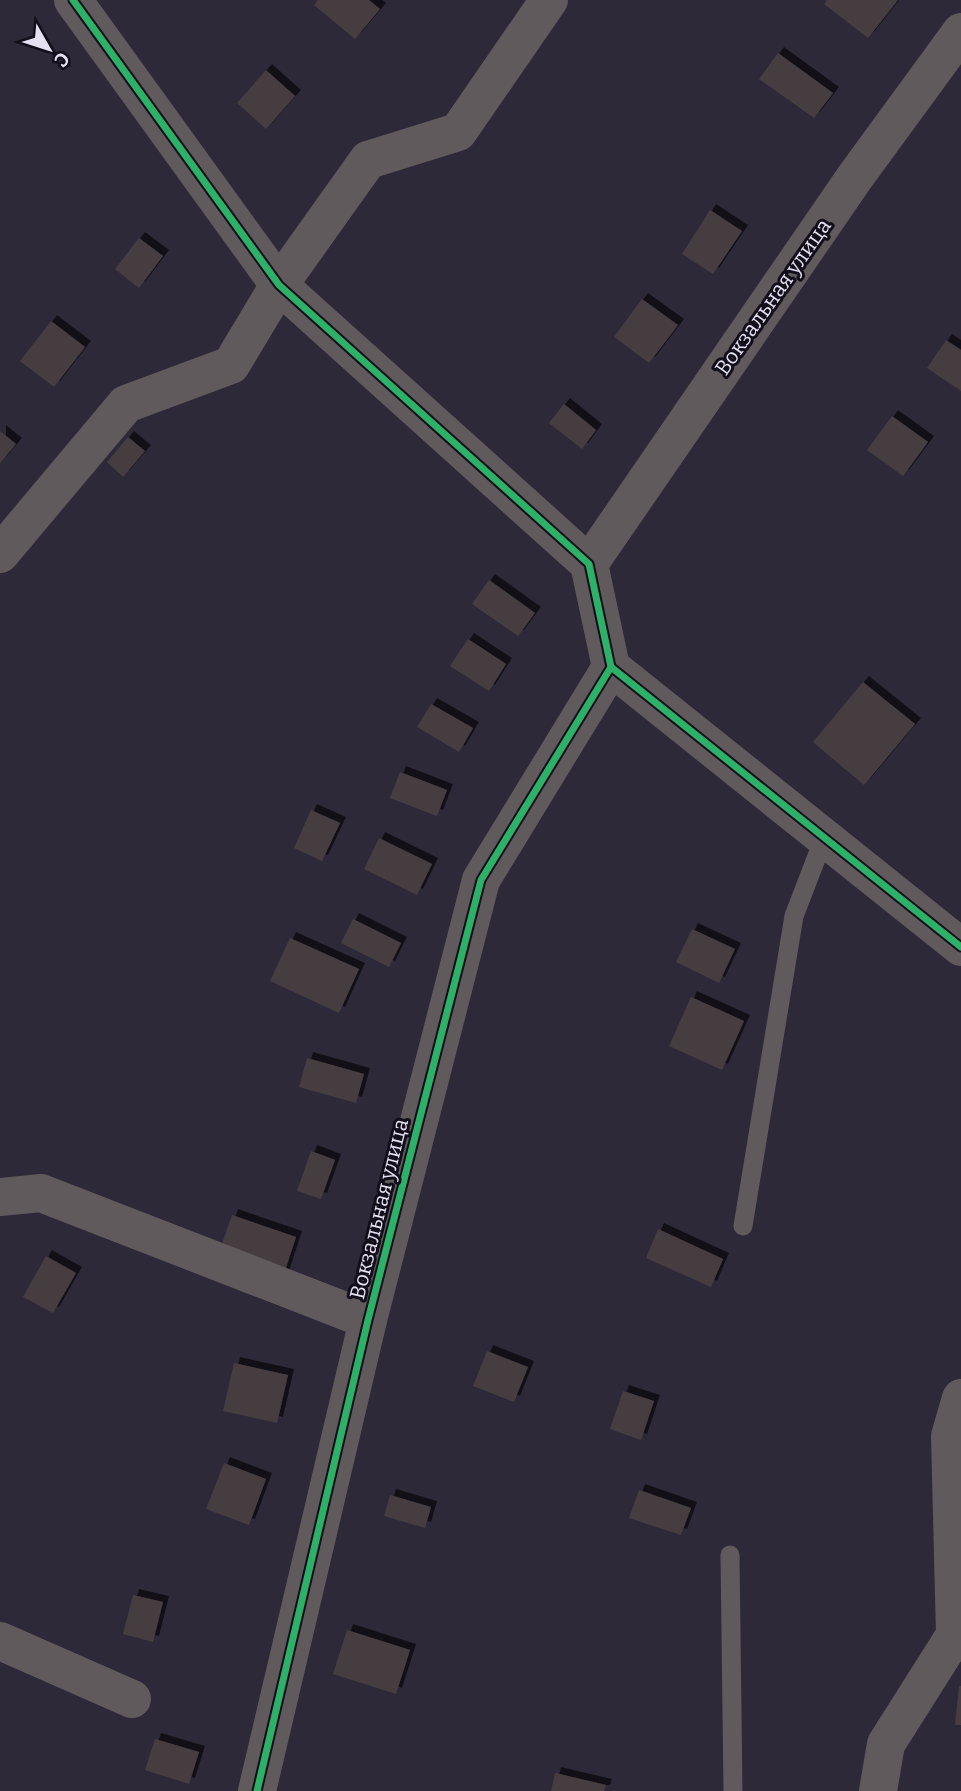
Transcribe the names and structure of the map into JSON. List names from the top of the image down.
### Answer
{
  "streets": {
    "street": ["Вокзальная улица"]
  },
  "north": "bottom right"
}
